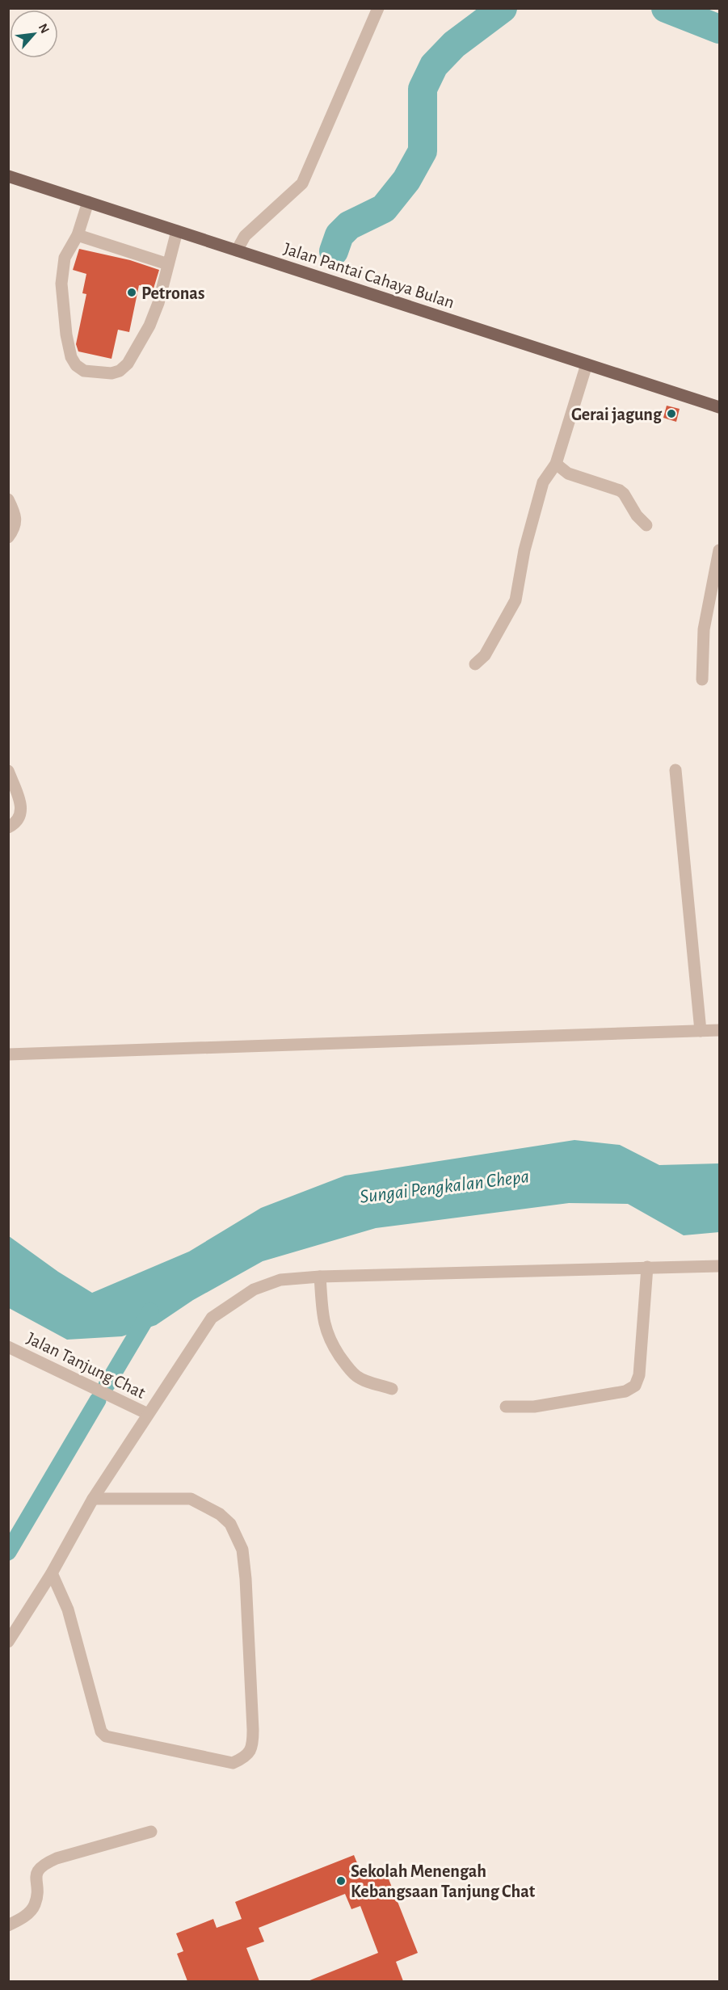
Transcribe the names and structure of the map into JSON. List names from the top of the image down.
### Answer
{
  "streets": {
    "main road": ["Jalan Pantai Cahaya Bulan"],
    "street": ["Jalan Tanjung Chat"]
  },
  "water": ["Sungai Pengkalan Chepa"],
  "places": ["Petronas", "Gerai jagung", "Sekolah Menengah Kebangsaan Tanjung Chat"],
  "north": "top right"
}
